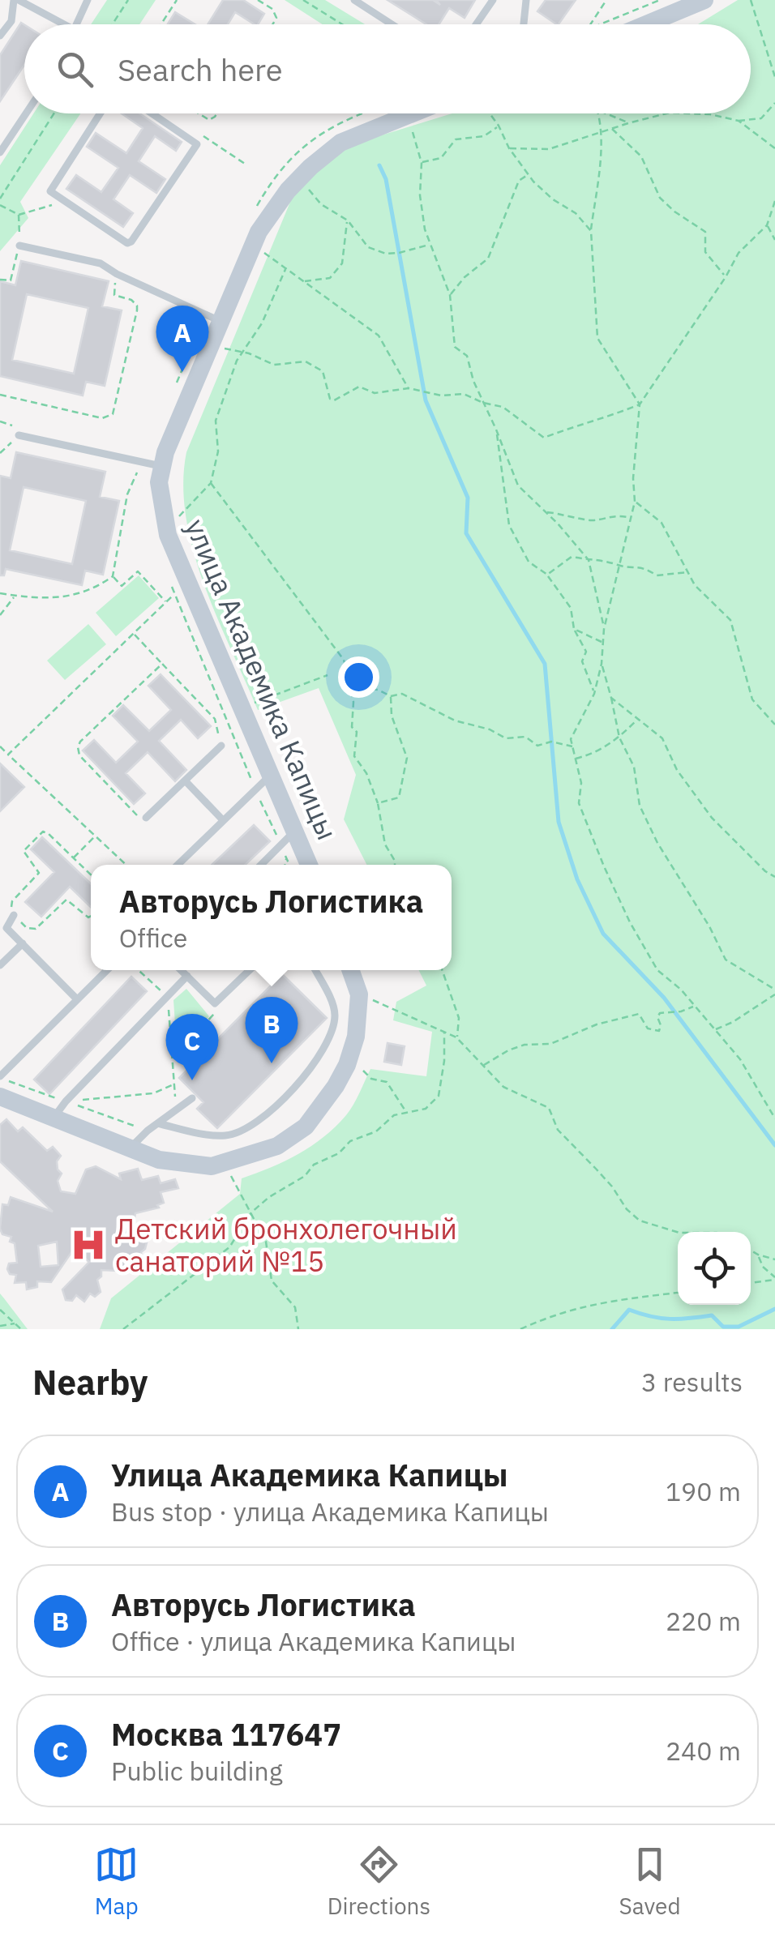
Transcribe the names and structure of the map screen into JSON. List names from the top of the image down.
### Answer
{
  "streets": {
    "street": ["улица Академика Капицы"]
  },
  "places": {
    "hospital": ["Детский бронхолегочный санаторий №15"]
  },
  "page": {
    "search": "Search here",
    "pins": ["A", "B", "C"],
    "popup": ["Авторусь Логистика", "Office"],
    "heading": ["Nearby", "3 results"],
    "list": [
      {
        "mark": "A",
        "name": "Улица Академика Капицы",
        "note": "Bus stop · улица Академика Капицы",
        "value": "190 m"
      },
      {
        "mark": "B",
        "name": "Авторусь Логистика",
        "note": "Office · улица Академика Капицы",
        "value": "220 m"
      },
      {
        "mark": "C",
        "name": "Москва 117647",
        "note": "Public building",
        "value": "240 m"
      }
    ],
    "nav": ["Map", "Directions", "Saved"]
  }
}
